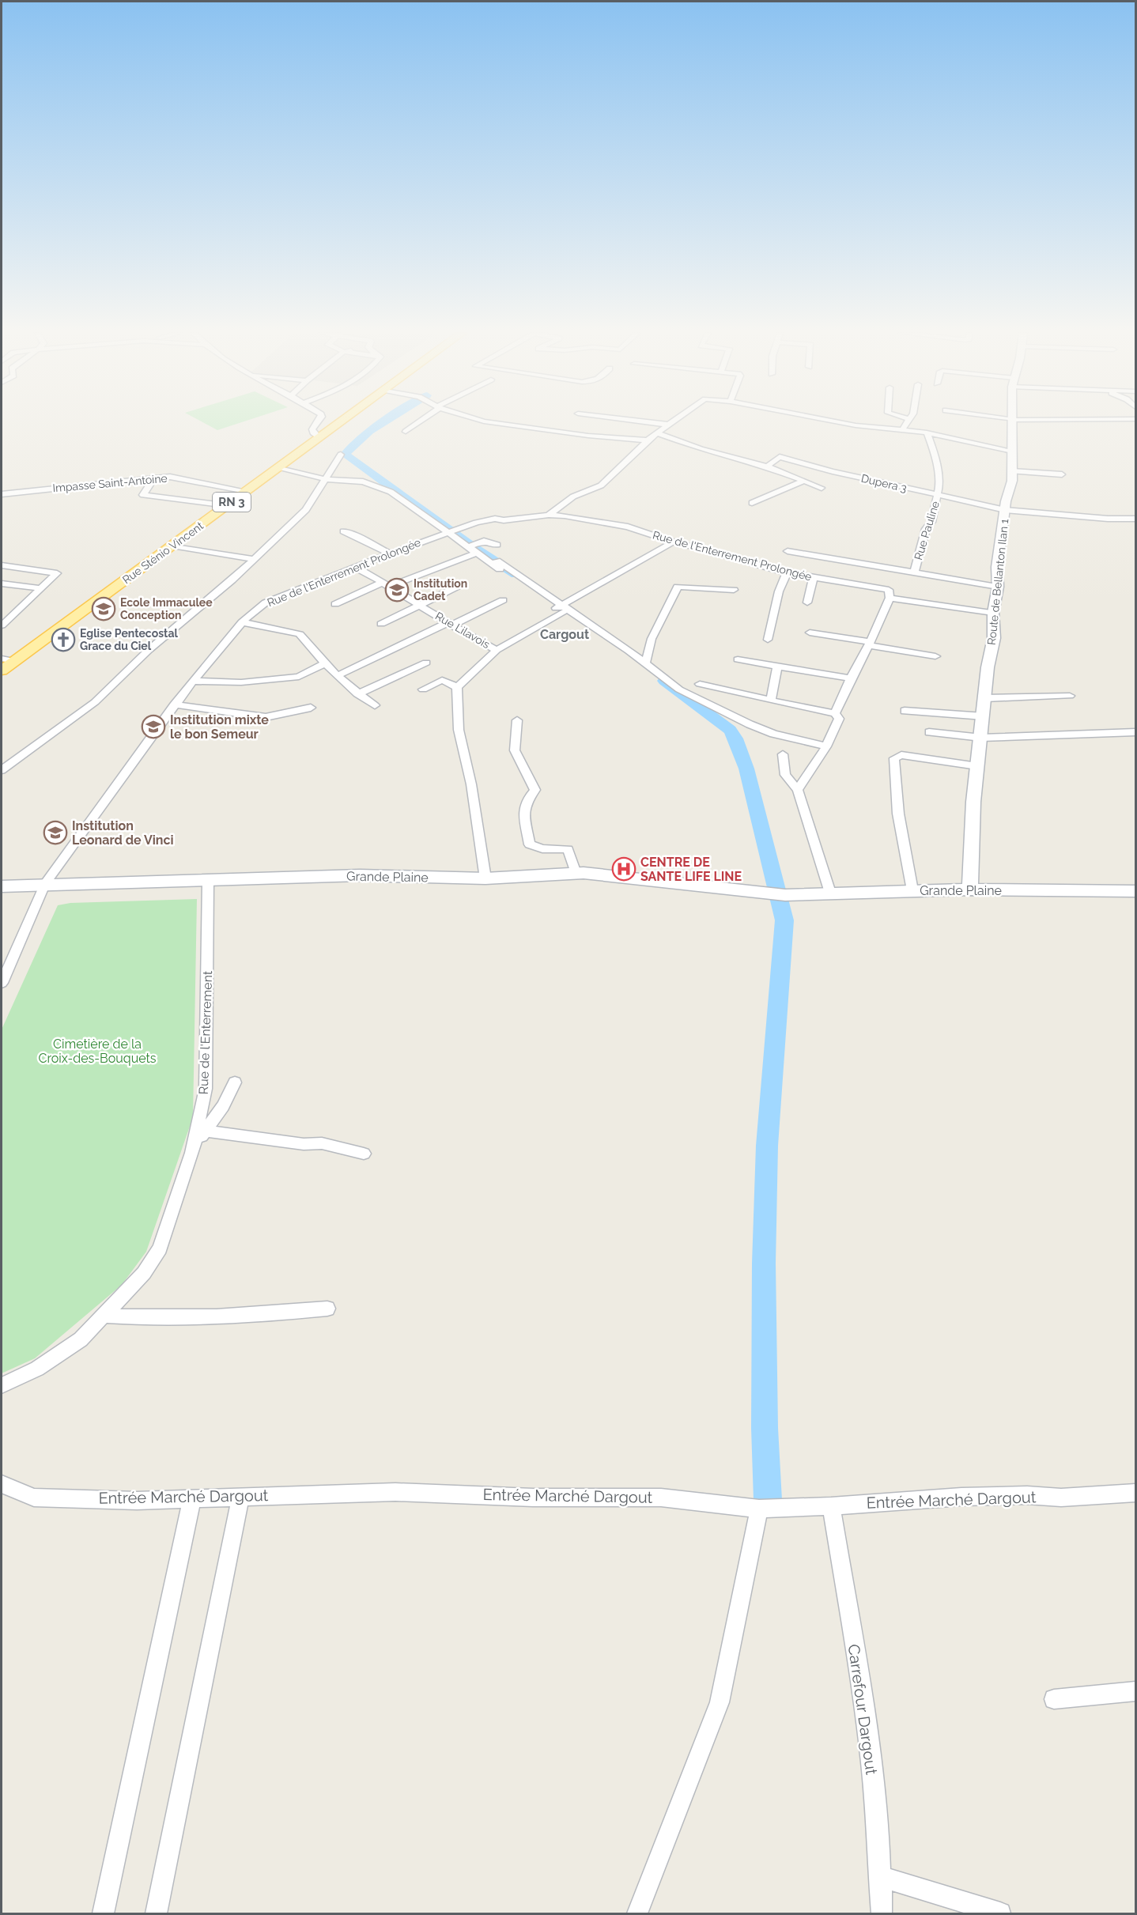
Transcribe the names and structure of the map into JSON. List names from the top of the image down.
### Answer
{
  "streets": {
    "main road": ["RN 3", "Rue Sténio Vincent"],
    "street": [
      "Impasse Saint-Antoine",
      "Dupera 3",
      "Rue Pauline",
      "Rue de l'Enterrement Prolongée",
      "Route de Bellanton Ilan 1",
      "Rue Lilavois",
      "Grande Plaine",
      "Rue de l'Enterrement",
      "Entrée Marché Dargout",
      "Carrefour Dargout"
    ]
  },
  "crossings": [
    ["Impasse Saint-Antoine", "Rue Sténio Vincent"],
    ["Dupera 3", "Rue Pauline"],
    ["Dupera 3", "Route de Bellanton Ilan 1"],
    ["Rue Pauline", "Rue de l'Enterrement Prolongée"],
    ["Rue de l'Enterrement Prolongée", "Route de Bellanton Ilan 1"],
    ["Rue de l'Enterrement Prolongée", "Rue Lilavois"],
    ["Rue de l'Enterrement Prolongée", "Grande Plaine"],
    ["Route de Bellanton Ilan 1", "Grande Plaine"],
    ["Grande Plaine", "Rue de l'Enterrement"],
    ["Entrée Marché Dargout", "Carrefour Dargout"]
  ],
  "districts": ["Cargout"],
  "parks": ["Cimetière de la Croix-des-Bouquets"],
  "places": {
    "school or university": [
      "Institution Cadet",
      "Ecole Immaculee Conception",
      "Institution mixte le bon Semeur",
      "Institution Leonard de Vinci"
    ],
    "church": ["Eglise Pentecostal Grace du Ciel"],
    "hospital": ["CENTRE DE SANTE LIFE LINE"]
  }
}
